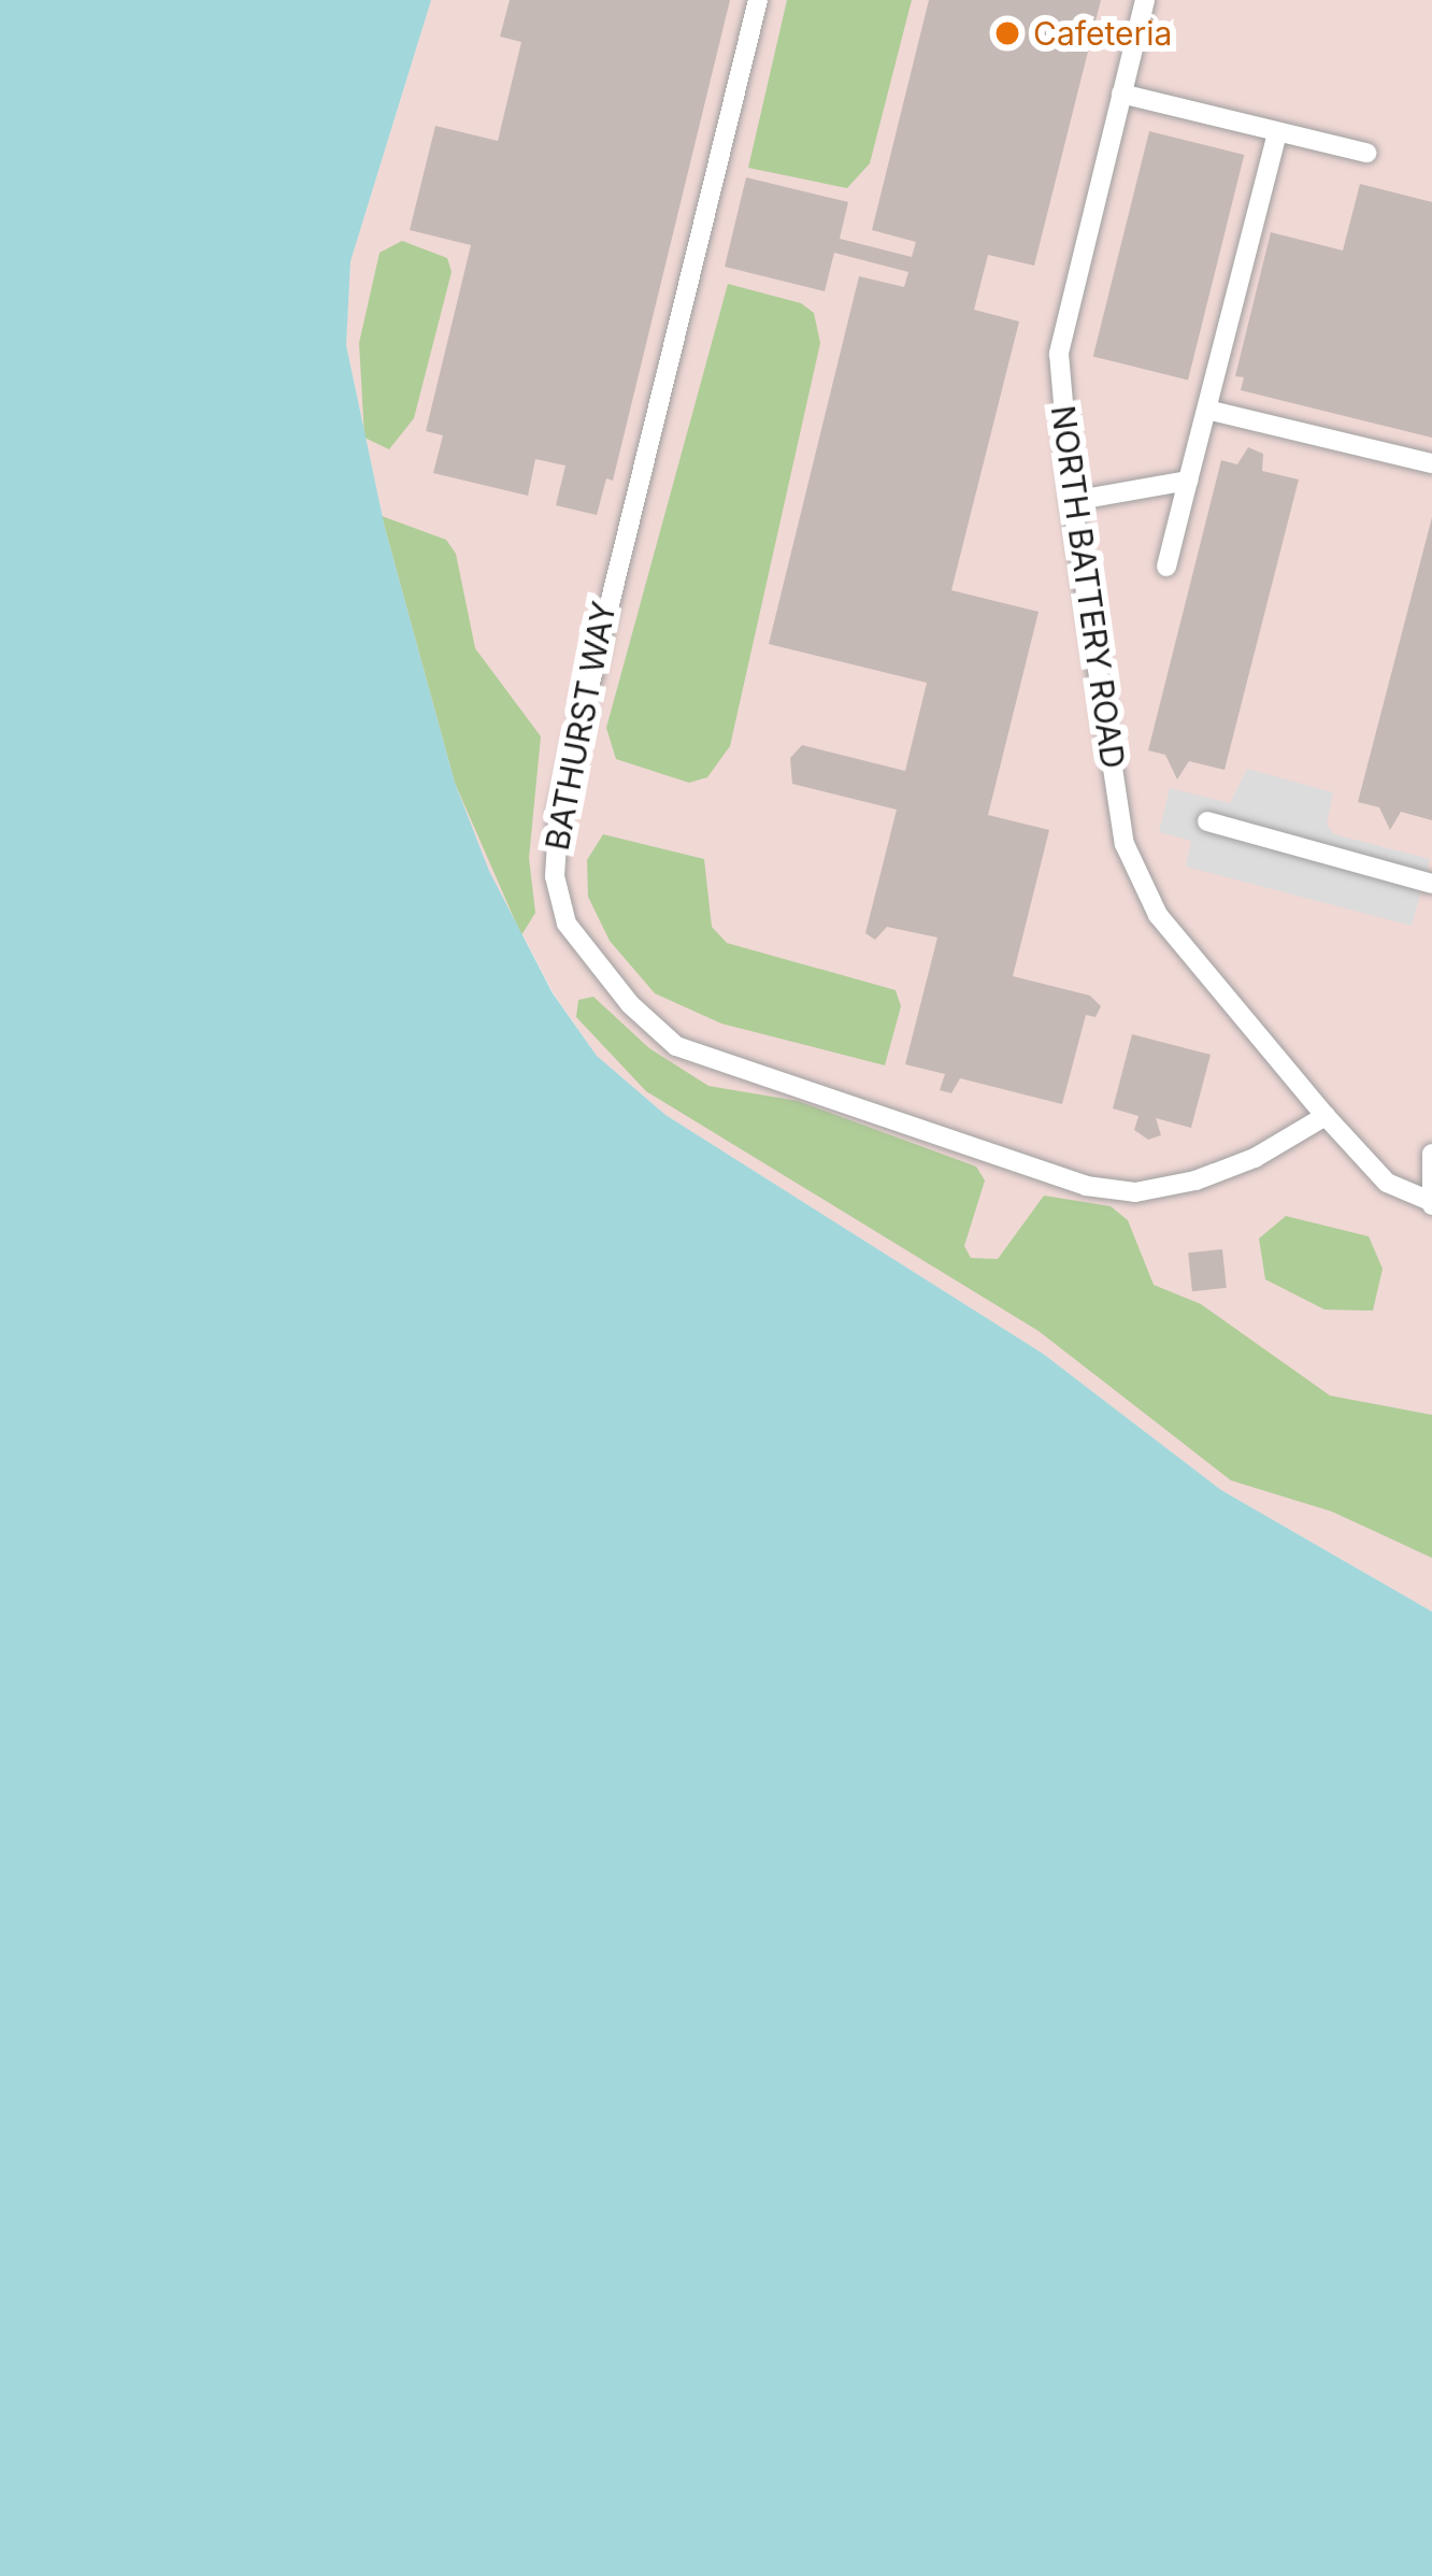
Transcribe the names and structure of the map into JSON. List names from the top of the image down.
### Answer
{
  "streets": {
    "lane": ["NORTH BATTERY ROAD", "BATHURST WAY"]
  },
  "crossings": [
    ["NORTH BATTERY ROAD", "BATHURST WAY"]
  ],
  "places": ["Cafeteria"]
}
